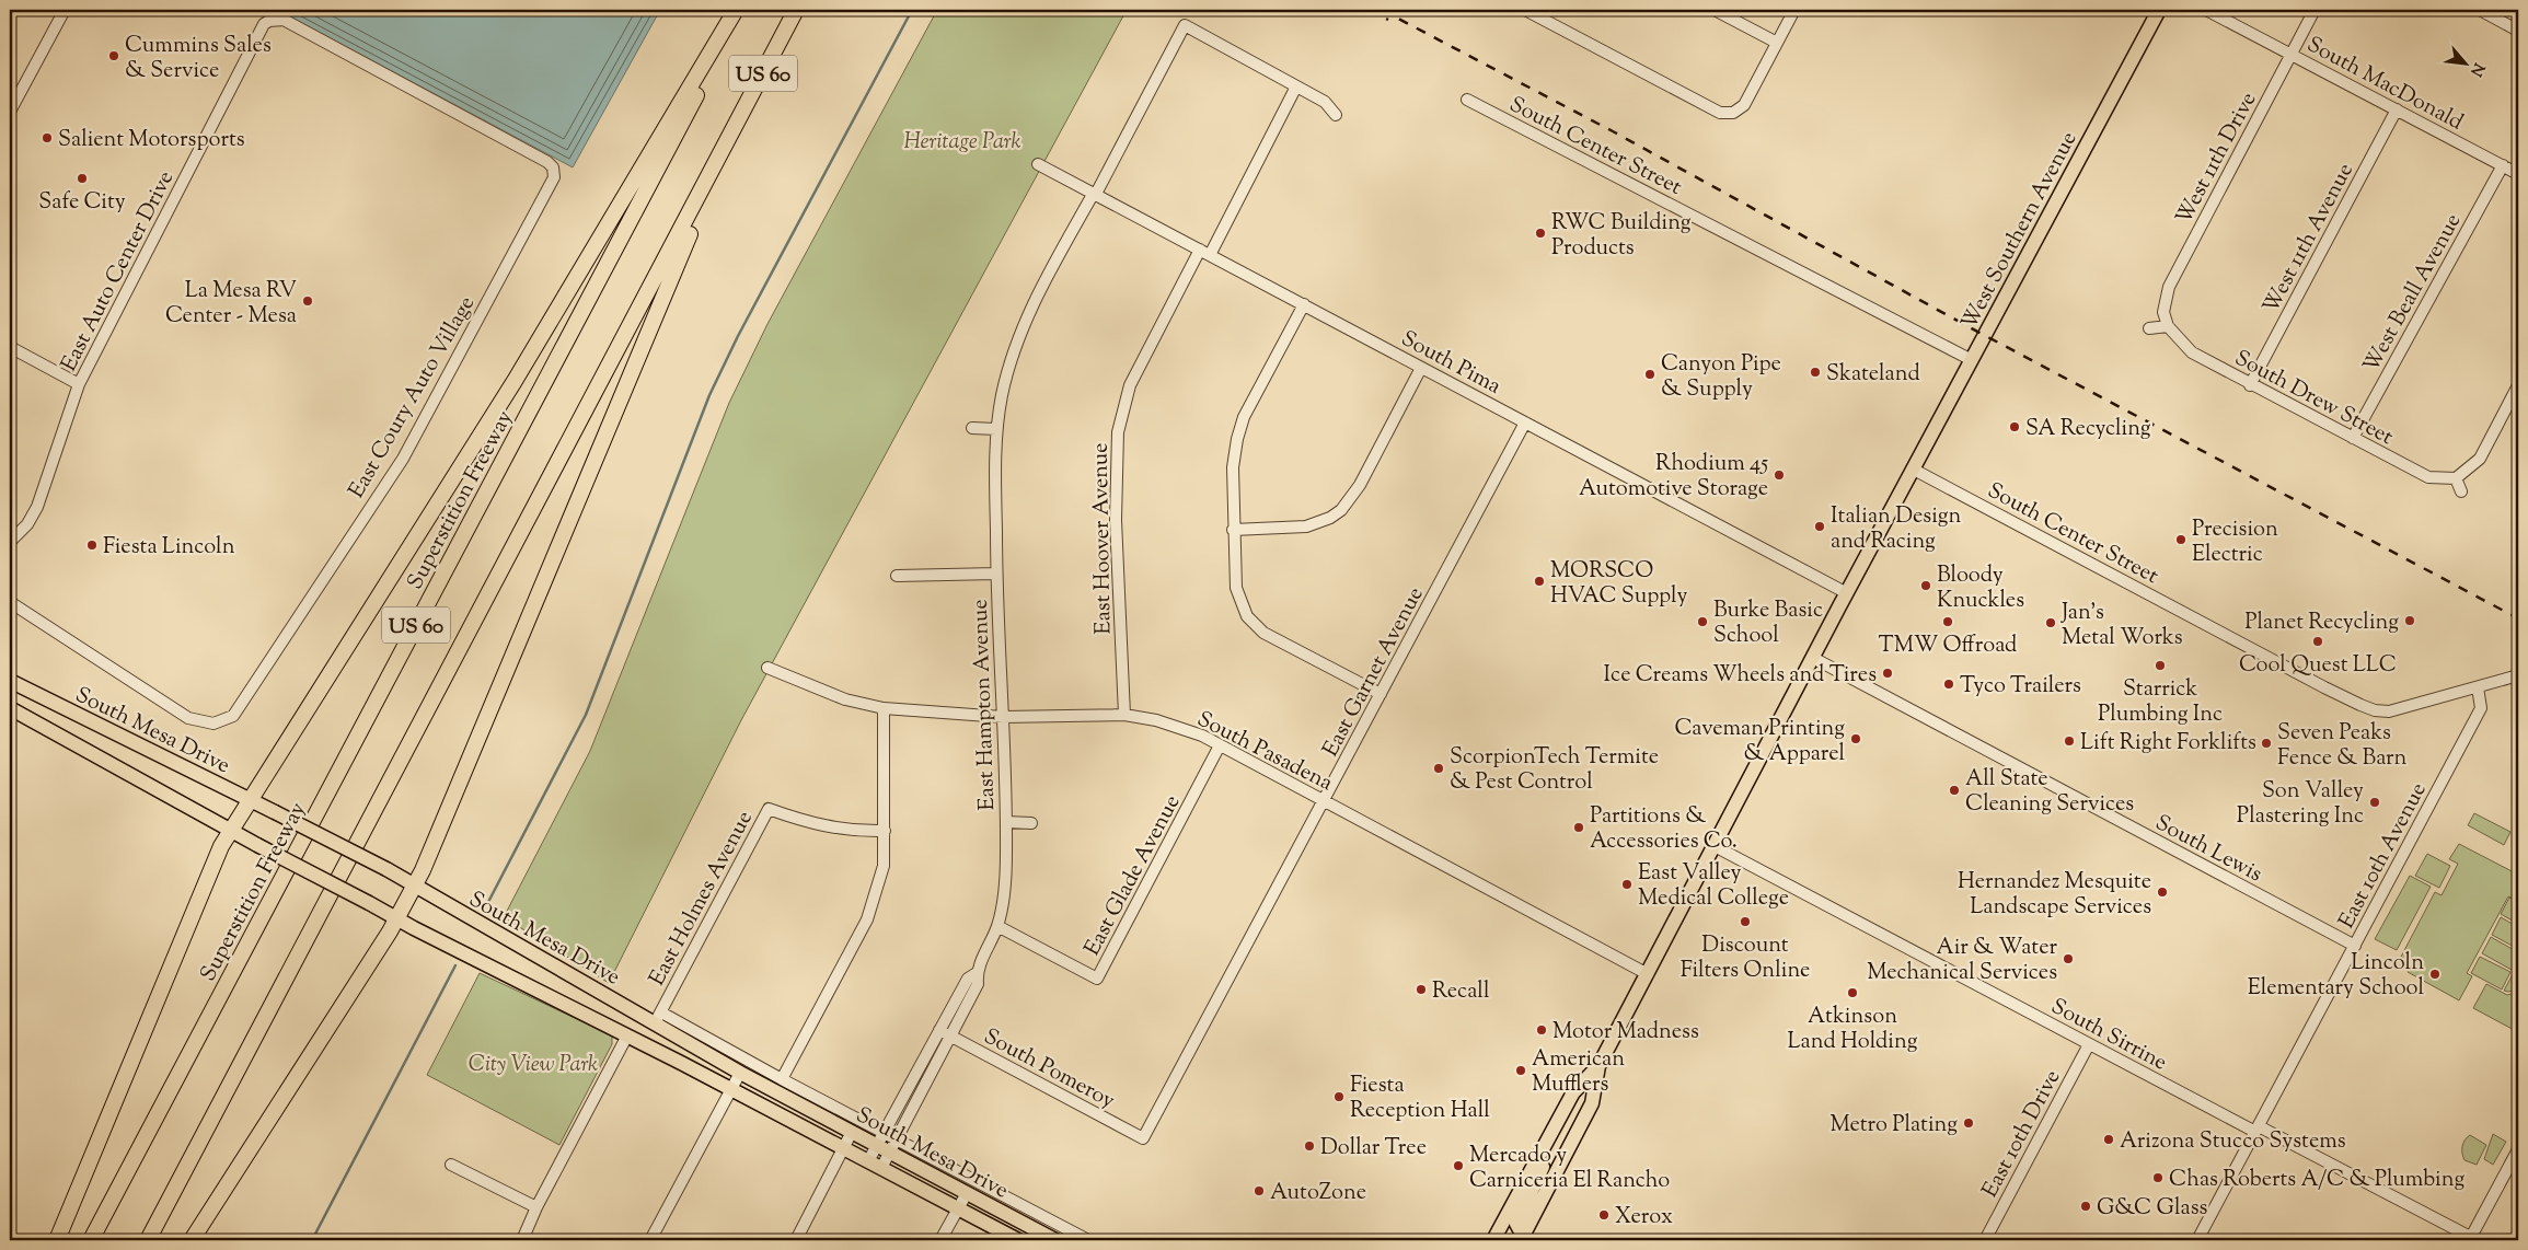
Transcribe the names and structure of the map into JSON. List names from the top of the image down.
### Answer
{
  "streets": {
    "highway": ["US 60", "Superstition Freeway"],
    "main road": ["West Southern Avenue", "South Mesa Drive"],
    "street": [
      "South MacDonald",
      "South Center Street",
      "West 11th Drive",
      "West 11th Avenue",
      "East Auto Center Drive",
      "West Beall Avenue",
      "South Pima",
      "East Coury Auto Village",
      "South Drew Street",
      "East Hoover Avenue",
      "East Garnet Avenue",
      "East Hampton Avenue",
      "South Pasadena",
      "South Lewis",
      "East 10th Avenue",
      "East Glade Avenue",
      "East Holmes Avenue",
      "South Sirrine",
      "South Pomeroy",
      "East 10th Drive"
    ]
  },
  "crossings": [
    ["South MacDonald", "West 11th Drive"],
    ["South MacDonald", "West 11th Avenue"],
    ["South MacDonald", "West Beall Avenue"],
    ["South Center Street", "West Southern Avenue"],
    ["South Center Street", "East 10th Avenue"],
    ["West 11th Drive", "South Drew Street"],
    ["West Southern Avenue", "South Pima"],
    ["West Southern Avenue", "South Pasadena"],
    ["West Southern Avenue", "South Lewis"],
    ["West Southern Avenue", "South Sirrine"],
    ["West 11th Avenue", "South Drew Street"],
    ["East Auto Center Drive", "East Coury Auto Village"],
    ["West Beall Avenue", "South Drew Street"],
    ["South Pima", "East Hoover Avenue"],
    ["South Pima", "East Garnet Avenue"],
    ["South Pima", "East Hampton Avenue"],
    ["East Hoover Avenue", "East Hampton Avenue"],
    ["East Hoover Avenue", "South Pasadena"],
    ["East Garnet Avenue", "South Pasadena"],
    ["East Garnet Avenue", "South Pomeroy"],
    ["East Hampton Avenue", "South Mesa Drive"],
    ["East Hampton Avenue", "South Pasadena"],
    ["East Hampton Avenue", "East Glade Avenue"],
    ["East Hampton Avenue", "South Pomeroy"],
    ["South Mesa Drive", "East Holmes Avenue"],
    ["South Pasadena", "East Glade Avenue"],
    ["South Lewis", "East 10th Avenue"],
    ["East 10th Avenue", "South Sirrine"],
    ["South Sirrine", "East 10th Drive"]
  ],
  "parks": ["Heritage Park", "City View Park"],
  "places": [
    "Cummins Sales & Service",
    "Salient Motorsports",
    "Safe City",
    "RWC Building Products",
    "La Mesa RV Center - Mesa",
    "Skateland",
    "Canyon Pipe & Supply",
    "SA Recycling",
    "Rhodium 45 Automotive Storage",
    "Italian Design and Racing",
    "Precision Electric",
    "Fiesta Lincoln",
    "MORSCO HVAC Supply",
    "Bloody Knuckles",
    "Planet Recycling",
    "Burke Basic School",
    "TMW Offroad",
    "Jan's Metal Works",
    "Cool Quest LLC",
    "Starrick Plumbing Inc",
    "Ice Creams Wheels and Tires",
    "Tyco Trailers",
    "Caveman Printing & Apparel",
    "Lift Right Forklifts",
    "Seven Peaks Fence & Barn",
    "ScorpionTech Termite & Pest Control",
    "All State Cleaning Services",
    "Son Valley Plastering Inc",
    "Partitions & Accessories Co.",
    "East Valley Medical College",
    "Hernandez Mesquite Landscape Services",
    "Discount Filters Online",
    "Air & Water Mechanical Services",
    "Lincoln Elementary School",
    "Recall",
    "Atkinson Land Holding",
    "Motor Madness",
    "American Mufflers",
    "Fiesta Reception Hall",
    "Metro Plating",
    "Arizona Stucco Systems",
    "Dollar Tree",
    "Mercado y Carniceria El Rancho",
    "Chas Roberts A/C & Plumbing",
    "AutoZone",
    "G&C Glass",
    "Xerox"
  ],
  "north": "bottom right"
}
